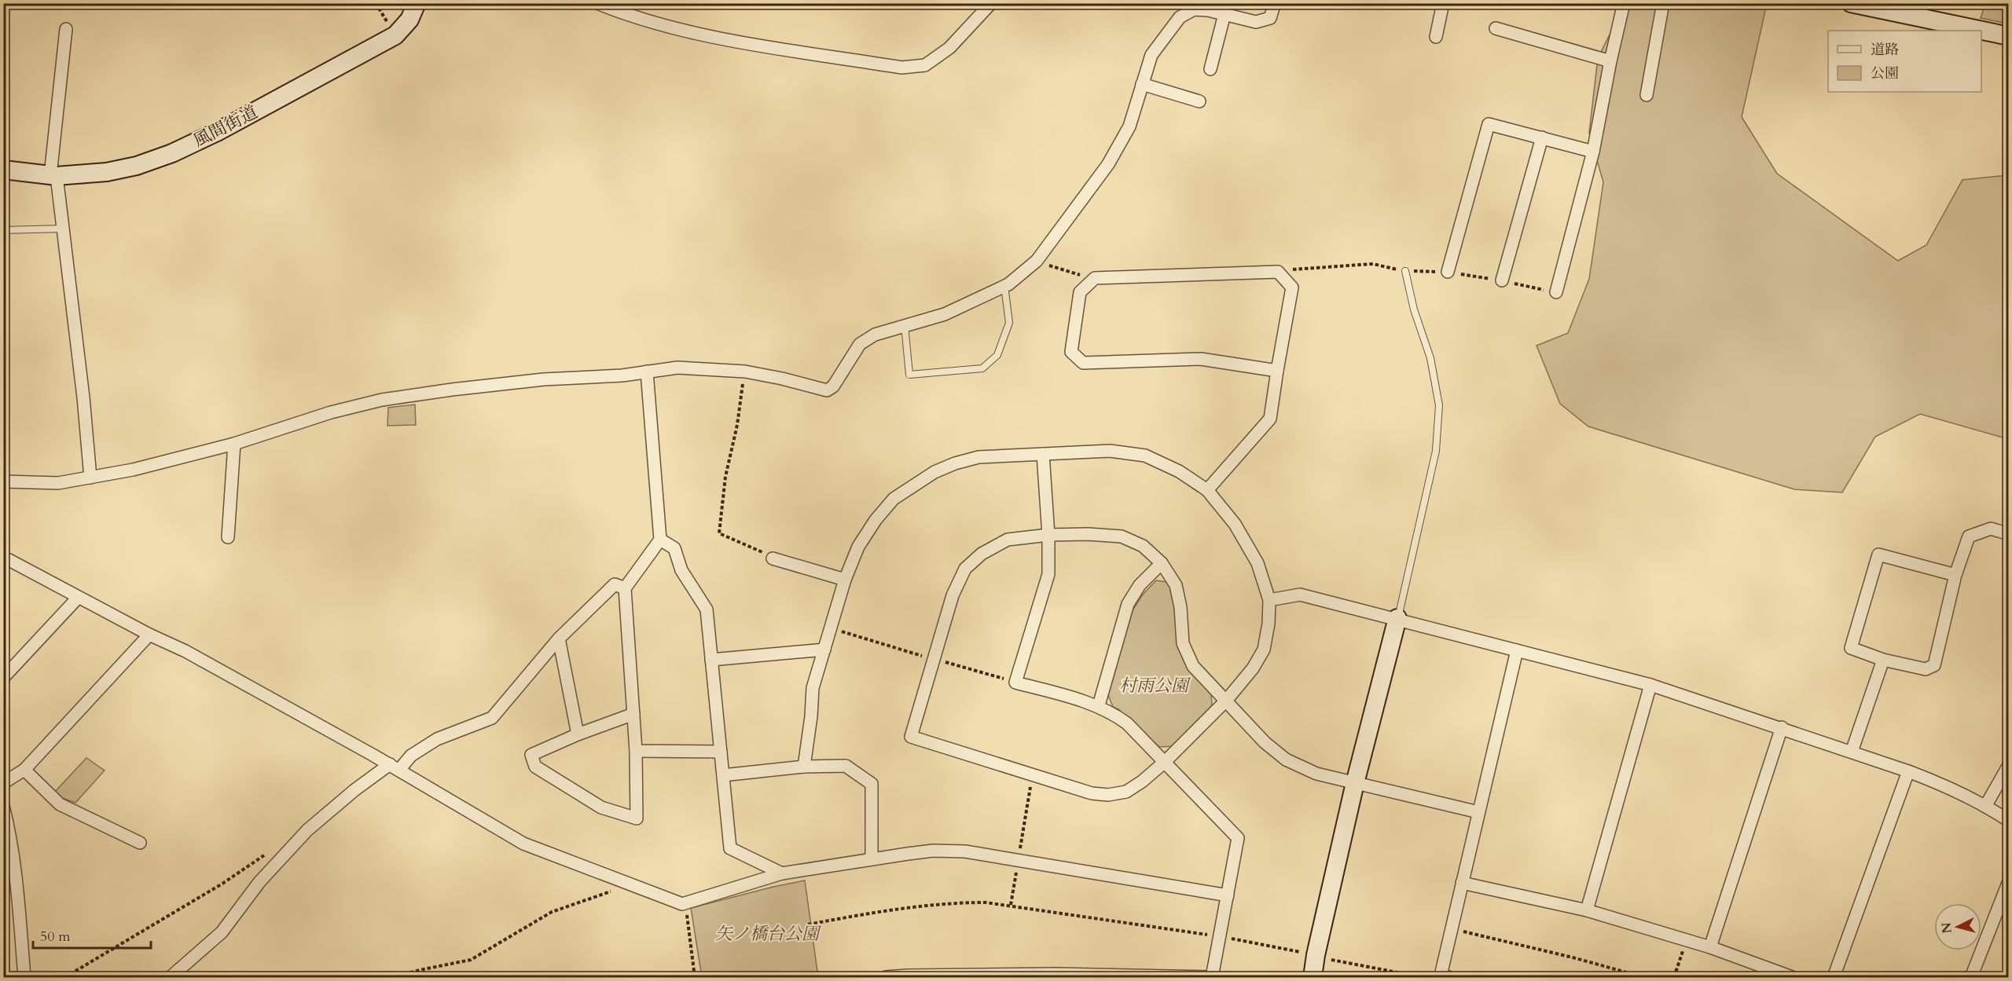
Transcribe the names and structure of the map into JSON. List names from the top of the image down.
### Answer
{
  "streets": {
    "street": ["風間街道"]
  },
  "parks": ["村雨公園", "矢ノ橋台公園"],
  "legend": ["道路", "公園"],
  "scale_bar": "50 m",
  "north": "left"
}
